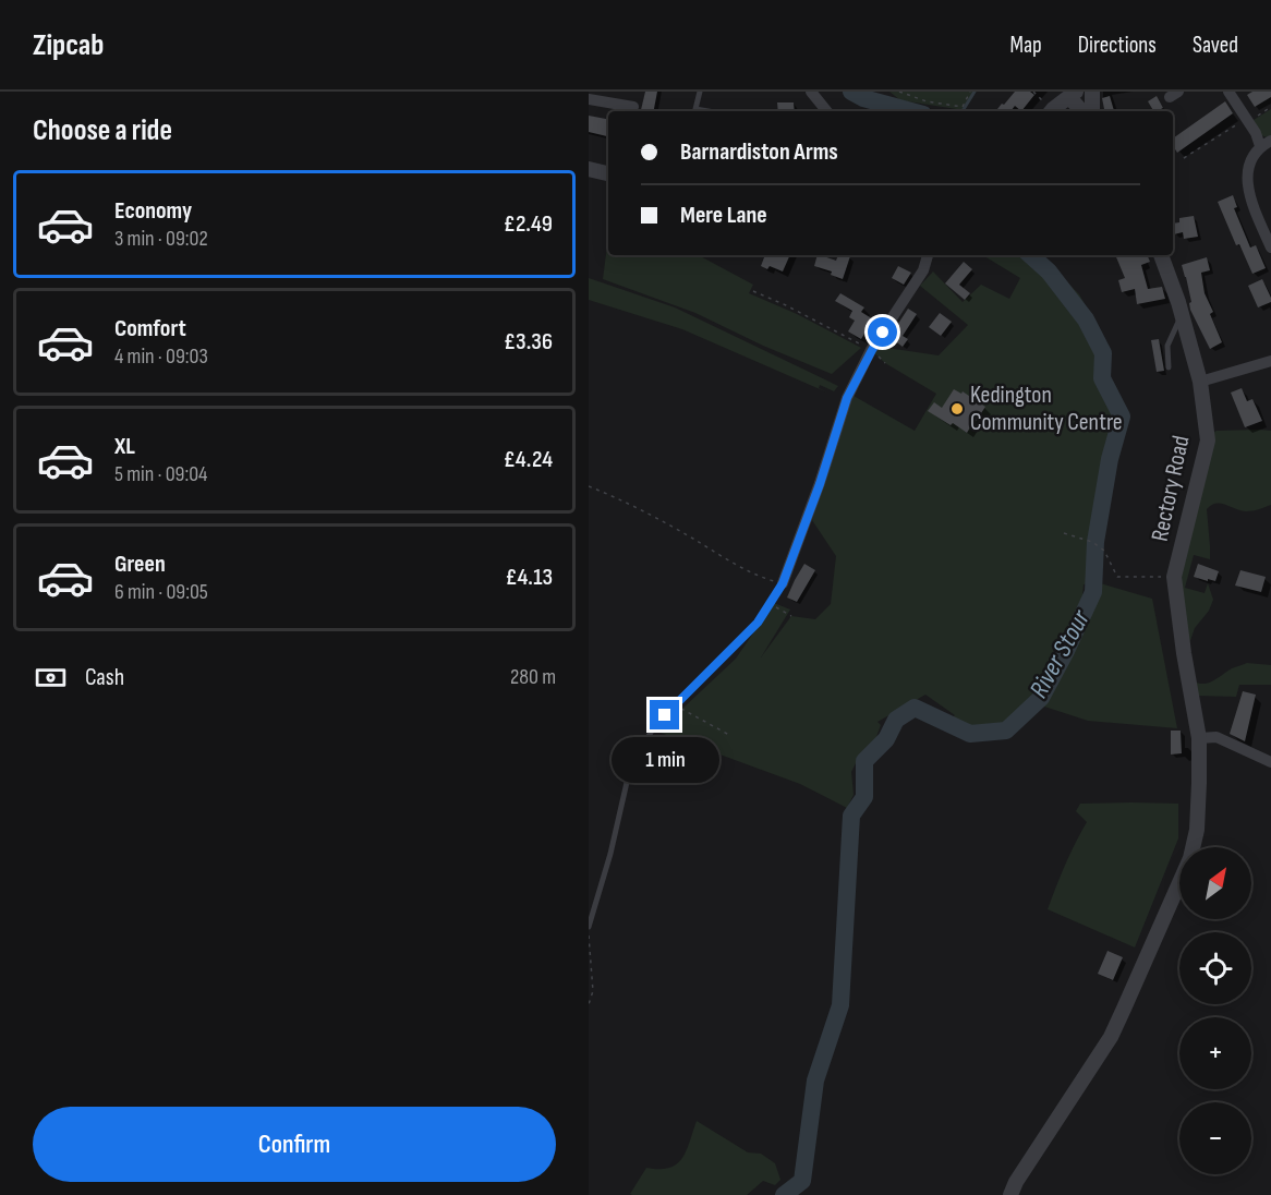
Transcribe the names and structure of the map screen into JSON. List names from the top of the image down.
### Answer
{
  "streets": {
    "street": ["Rectory Road"]
  },
  "water": ["River Stour"],
  "places": ["Kedington Community Centre"],
  "north": "top right",
  "page": {
    "header": "Zipcab",
    "nav": ["Map", "Directions", "Saved"],
    "heading": "Choose a ride",
    "banner": ["Barnardiston Arms", "Mere Lane"],
    "list": [
      {
        "name": "Economy",
        "note": "3 min · 09:02",
        "value": "£2.49"
      },
      {
        "name": "Comfort",
        "note": "4 min · 09:03",
        "value": "£3.36"
      },
      {
        "name": "XL",
        "note": "5 min · 09:04",
        "value": "£4.24"
      },
      {
        "name": "Green",
        "note": "6 min · 09:05",
        "value": "£4.13"
      }
    ],
    "pay": ["Cash", "280 m"],
    "bubble": "1 min",
    "map_buttons": ["+", "−"],
    "buttons": "Confirm"
  }
}
